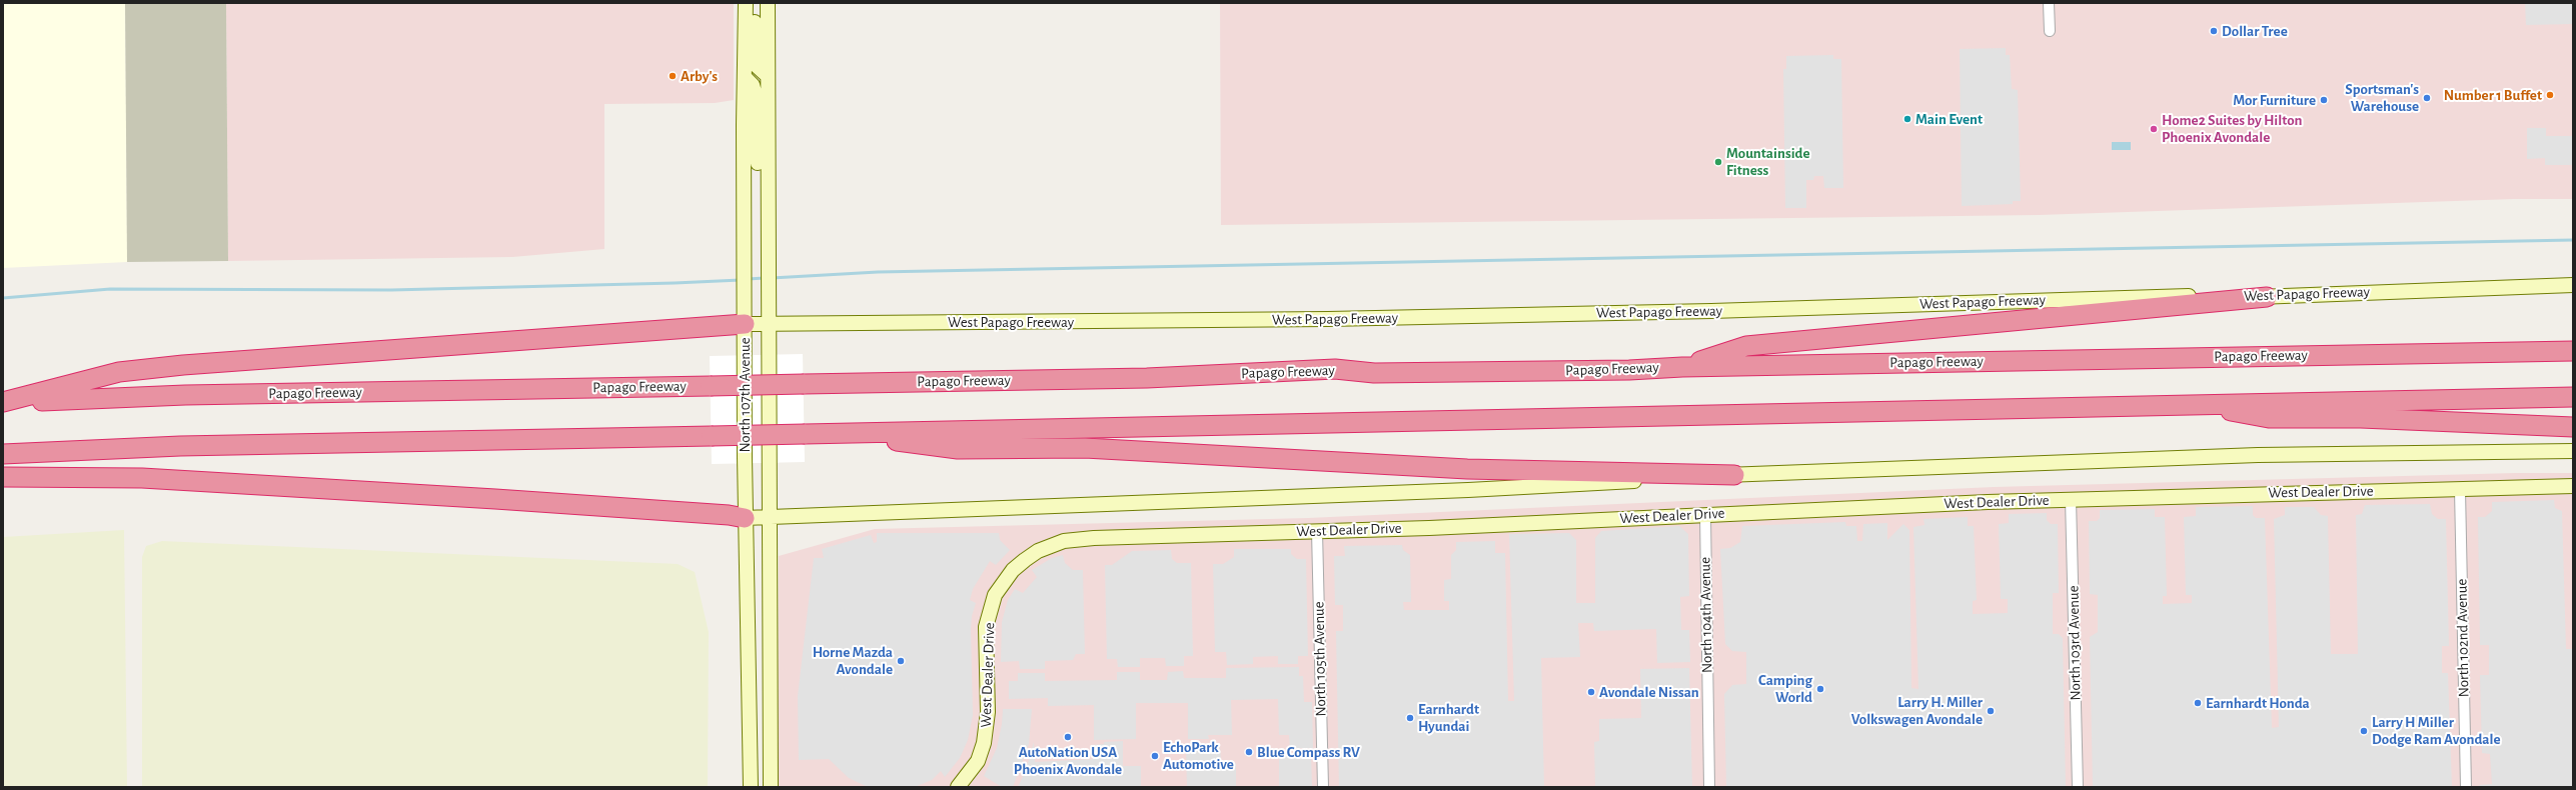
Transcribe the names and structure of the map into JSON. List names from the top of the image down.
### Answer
{
  "streets": {
    "highway": ["Papago Freeway"],
    "main road": ["West Papago Freeway", "North 107th Avenue", "West Dealer Drive"],
    "street": [
      "North 104th Avenue",
      "North 102nd Avenue",
      "North 103rd Avenue",
      "North 105th Avenue"
    ]
  },
  "crossings": [
    ["West Papago Freeway", "North 107th Avenue"],
    ["West Dealer Drive", "North 104th Avenue"],
    ["West Dealer Drive", "North 102nd Avenue"],
    ["West Dealer Drive", "North 103rd Avenue"],
    ["West Dealer Drive", "North 105th Avenue"]
  ],
  "places": [
    "Dollar Tree",
    "Arby's",
    "Number 1 Buffet",
    "Sportsman's Warehouse",
    "Mor Furniture",
    "Main Event",
    "Home2 Suites by Hilton Phoenix Avondale",
    "Mountainside Fitness",
    "Horne Mazda Avondale",
    "Camping World",
    "Avondale Nissan",
    "Earnhardt Honda",
    "Larry H. Miller Volkswagen Avondale",
    "Earnhardt Hyundai",
    "Larry H Miller Dodge Ram Avondale",
    "AutoNation USA Phoenix Avondale",
    "Blue Compass RV",
    "EchoPark Automotive"
  ]
}
